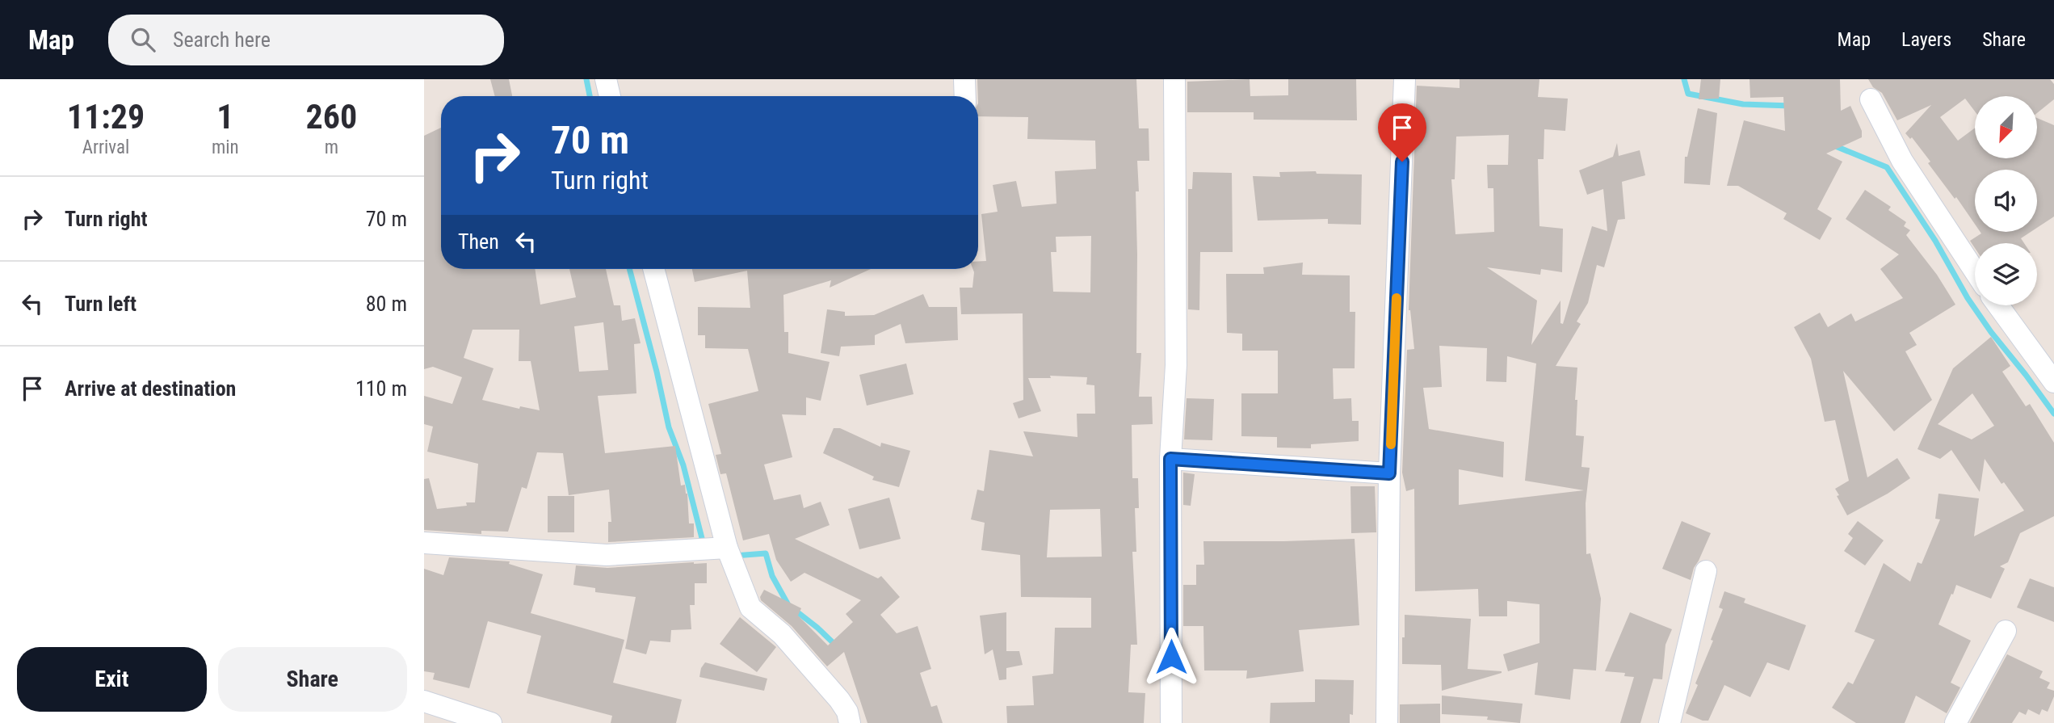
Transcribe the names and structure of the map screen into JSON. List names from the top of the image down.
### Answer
{
  "north": "bottom left",
  "page": {
    "header": "Map",
    "search": "Search here",
    "nav": ["Map", "Layers", "Share"],
    "eta": [
      "11:29",
      "Arrival",
      "1",
      "min",
      "260",
      "m"
    ],
    "turn": ["70 m", "Turn right"],
    "list": [
      {
        "name": "Turn right",
        "value": "70 m"
      },
      {
        "name": "Turn left",
        "value": "80 m"
      },
      {
        "name": "Arrive at destination",
        "value": "110 m"
      }
    ],
    "then": "Then",
    "buttons": ["Exit", "Share"]
  }
}
